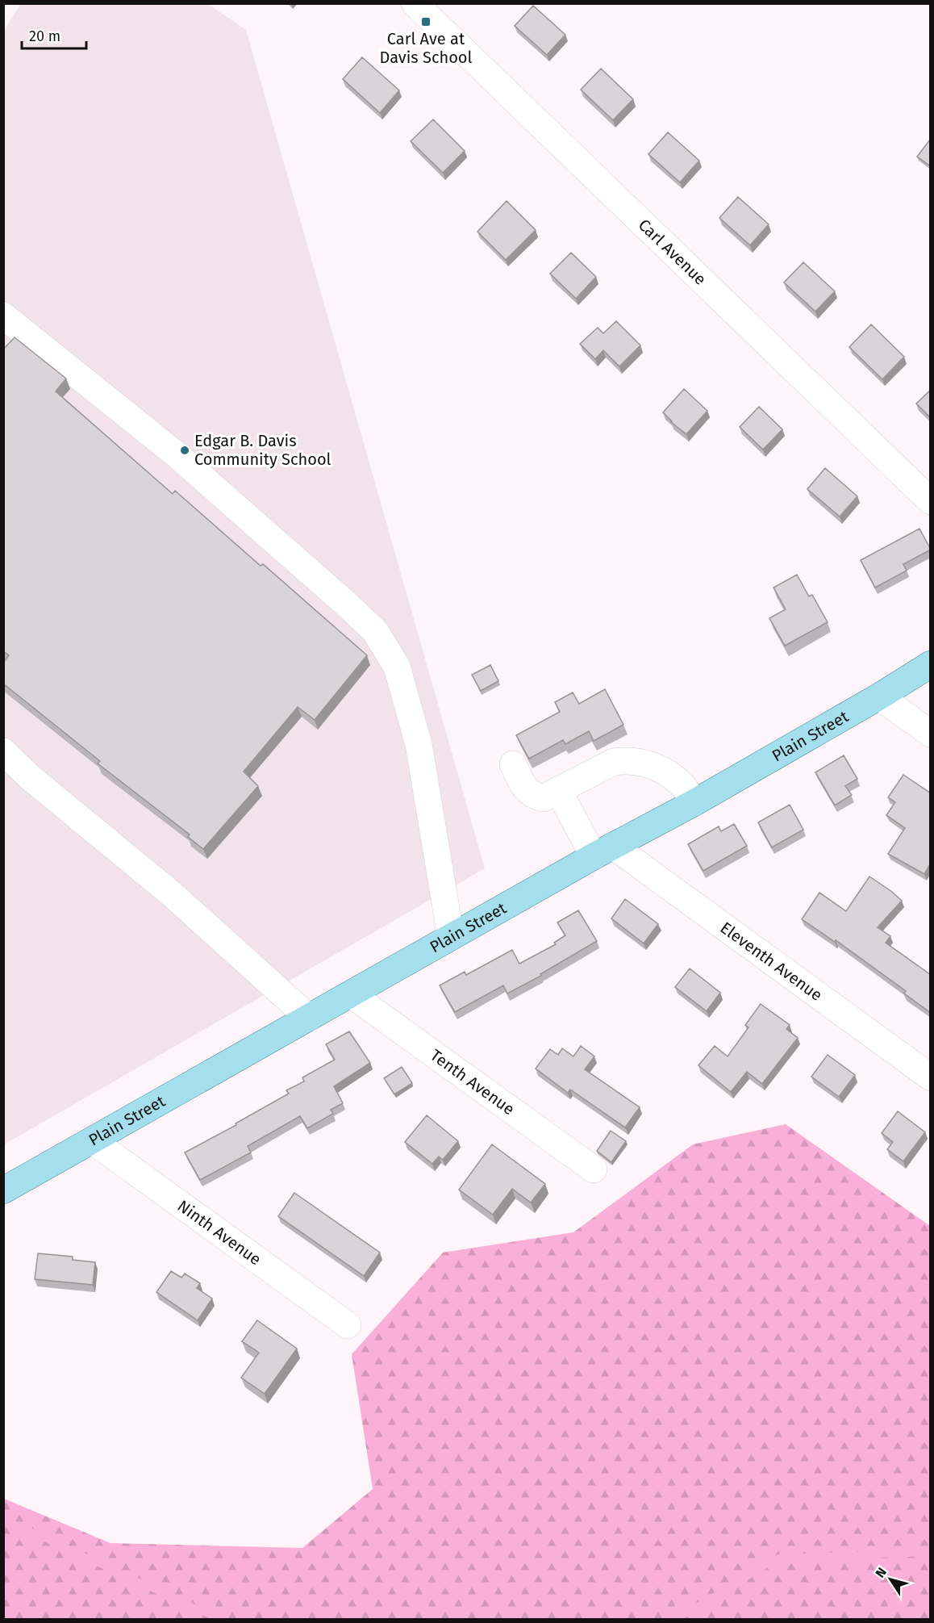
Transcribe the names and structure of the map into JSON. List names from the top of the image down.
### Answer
{
  "streets": {
    "main road": ["Plain Street"],
    "street": [
      "Carl Avenue",
      "Eleventh Avenue",
      "Tenth Avenue",
      "Ninth Avenue"
    ]
  },
  "crossings": [
    ["Plain Street", "Eleventh Avenue"],
    ["Plain Street", "Tenth Avenue"],
    ["Plain Street", "Ninth Avenue"]
  ],
  "places": {
    "transit": ["Carl Ave at Davis School"],
    "other": ["Edgar B. Davis Community School"]
  },
  "scale_bar": "20 m",
  "north": "top left"
}
